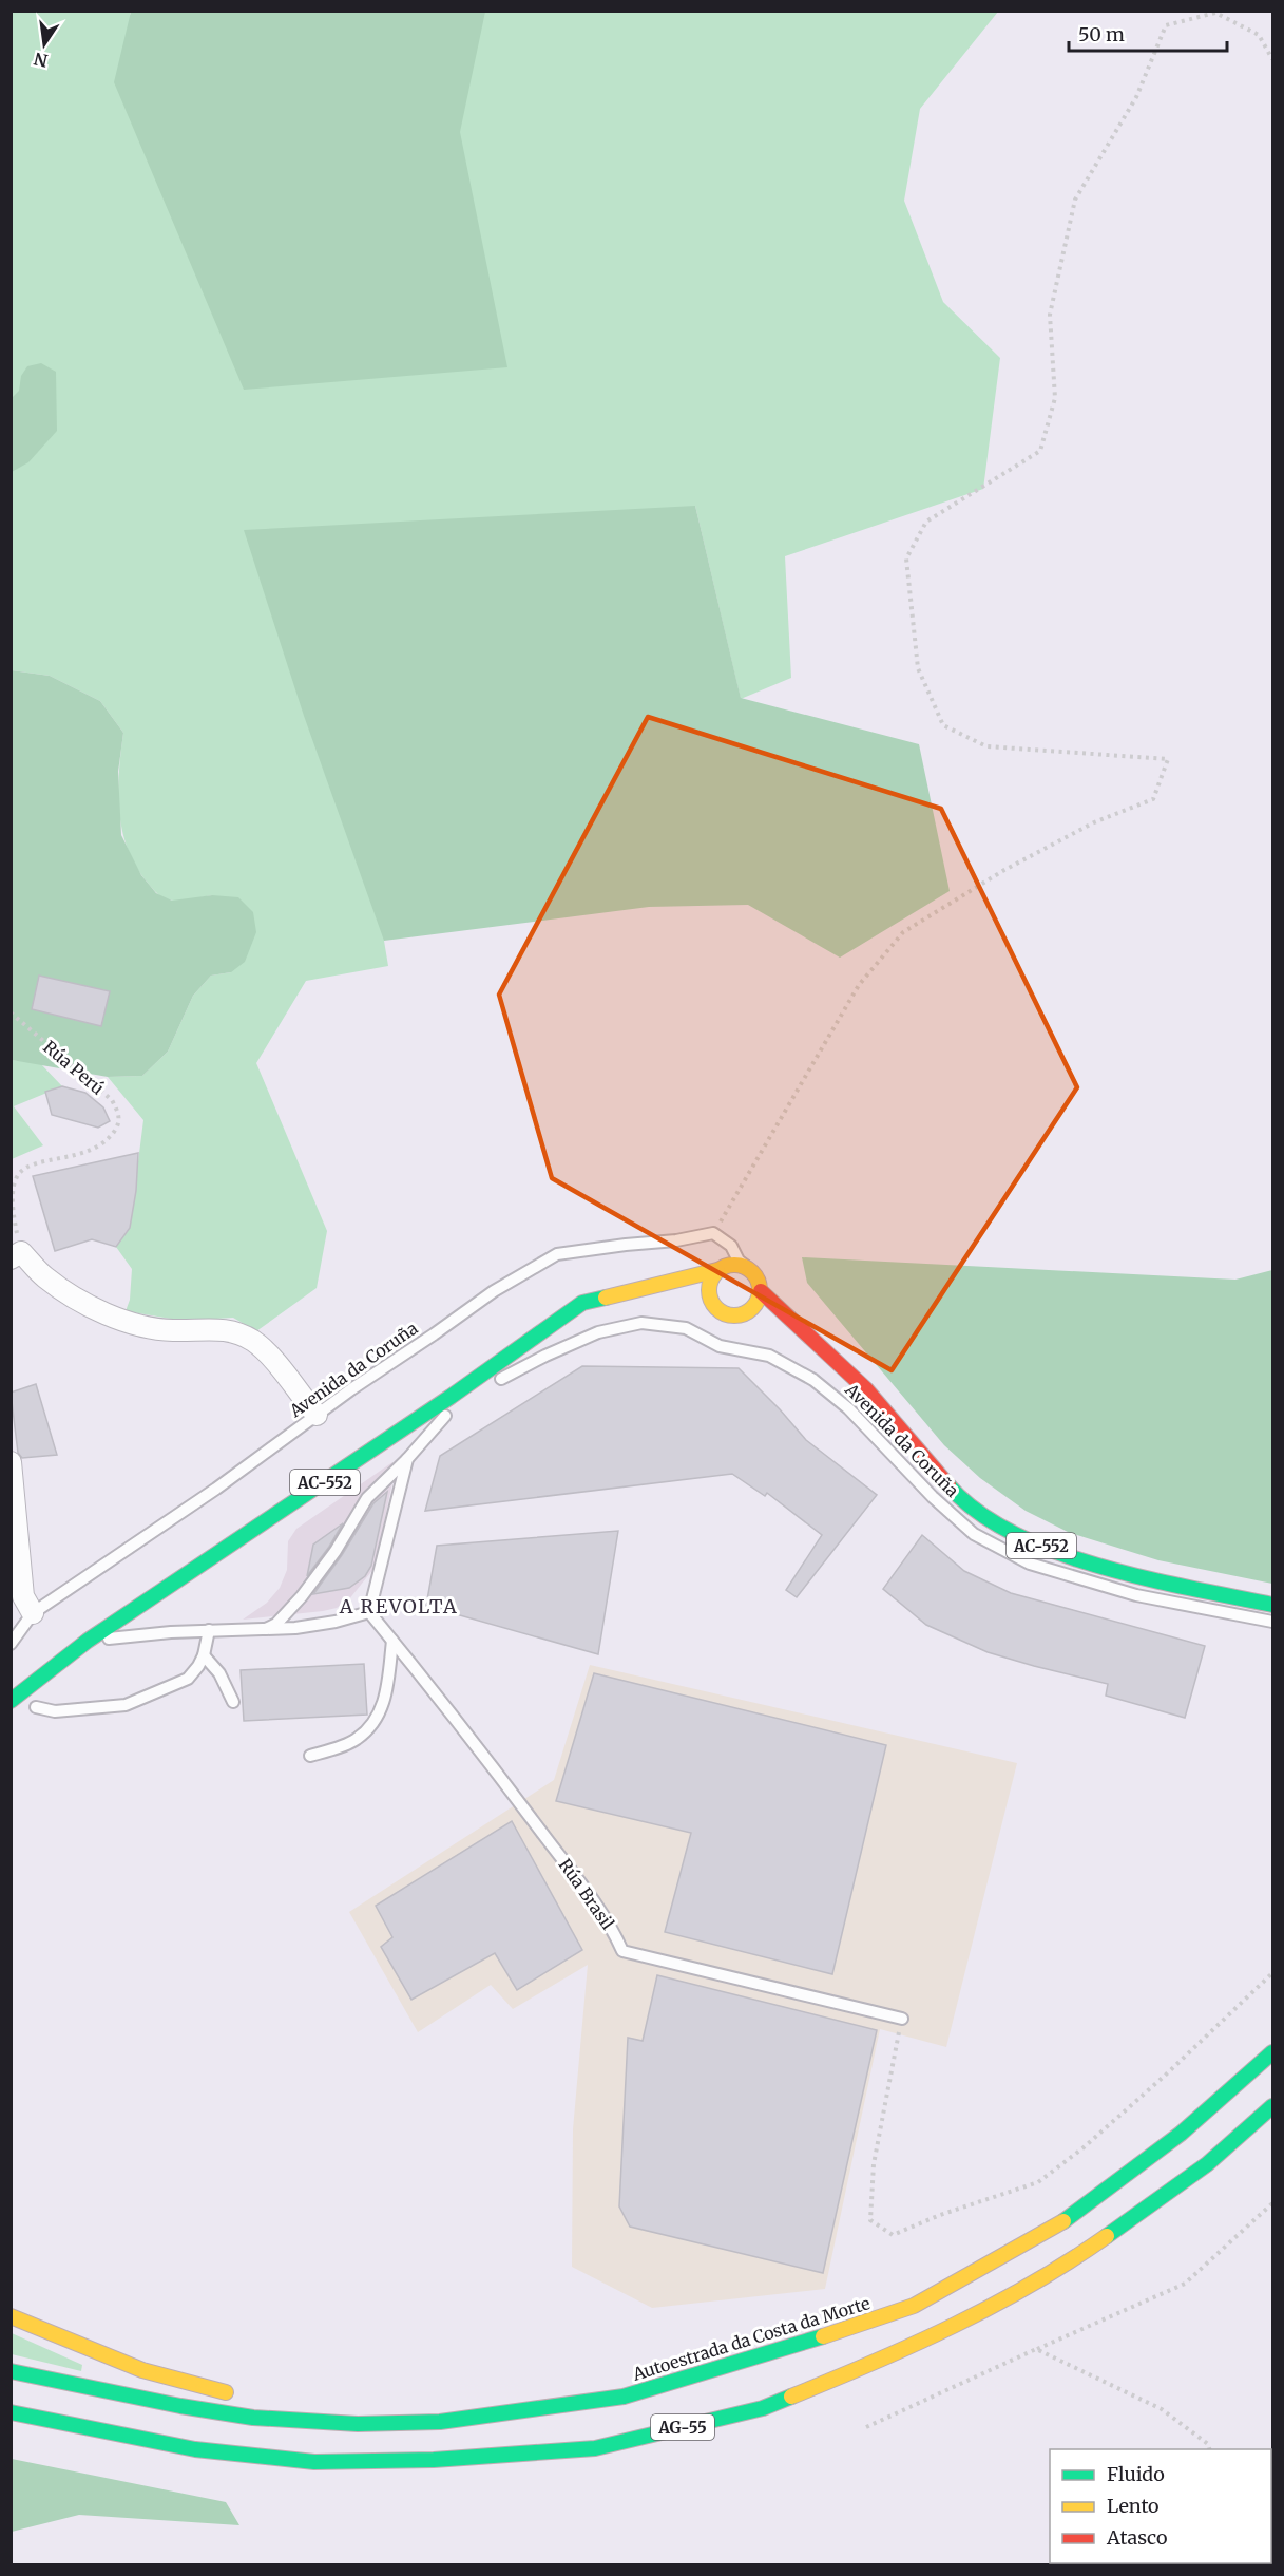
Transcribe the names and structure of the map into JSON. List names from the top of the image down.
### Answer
{
  "streets": {
    "main road": [
      "Avenida da Coruña",
      "AC-552",
      "Autoestrada da Costa da Morte",
      "AG-55"
    ],
    "lane": ["Rúa Brasil"],
    "path": ["Rúa Perú"]
  },
  "crossings": [
    ["Avenida da Coruña", "AC-552"]
  ],
  "districts": ["A REVOLTA"],
  "legend": ["Fluido", "Lento", "Atasco"],
  "scale_bar": "50 m",
  "north": "bottom"
}
